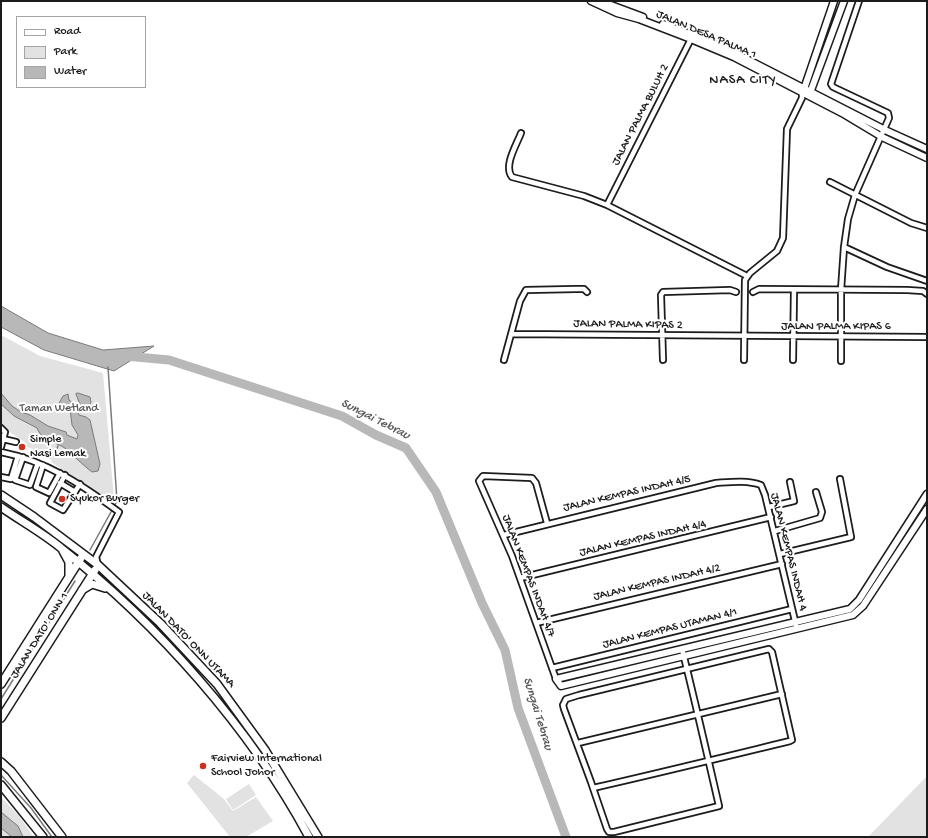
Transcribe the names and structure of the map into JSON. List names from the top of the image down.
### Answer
{
  "streets": {
    "main road": ["JALAN DATO' ONN 1", "JALAN DATO' ONN UTAMA"],
    "street": [
      "JALAN DESA PALMA 1",
      "JALAN PALMA BULUH 2",
      "JALAN PALMA KIPAS 2",
      "JALAN PALMA KIPAS 6",
      "JALAN KEMPAS INDAH 4/5",
      "JALAN KEMPAS INDAH 4/4",
      "JALAN KEMPAS INDAH 4",
      "JALAN KEMPAS INDAH 4/7",
      "JALAN KEMPAS INDAH 4/2",
      "JALAN KEMPAS UTAMAN 4/1"
    ]
  },
  "crossings": [
    ["JALAN DESA PALMA 1", "JALAN PALMA BULUH 2"],
    ["JALAN PALMA KIPAS 2", "JALAN PALMA KIPAS 6"],
    ["JALAN KEMPAS INDAH 4/5", "JALAN KEMPAS INDAH 4"],
    ["JALAN KEMPAS INDAH 4/5", "JALAN KEMPAS INDAH 4/7"],
    ["JALAN KEMPAS INDAH 4/4", "JALAN KEMPAS INDAH 4"],
    ["JALAN KEMPAS INDAH 4/4", "JALAN KEMPAS INDAH 4/7"],
    ["JALAN KEMPAS INDAH 4", "JALAN KEMPAS INDAH 4/2"],
    ["JALAN KEMPAS INDAH 4", "JALAN KEMPAS UTAMAN 4/1"],
    ["JALAN KEMPAS INDAH 4/7", "JALAN KEMPAS INDAH 4/2"],
    ["JALAN KEMPAS INDAH 4/7", "JALAN KEMPAS UTAMAN 4/1"],
    ["JALAN DATO' ONN 1", "JALAN DATO' ONN UTAMA"]
  ],
  "districts": ["NASA CITY"],
  "water": ["Sungai Tebrau"],
  "parks": ["Taman Wetland"],
  "places": ["Simple Nasi Lemak", "Syukor Burger", "Fairview International School Johor"],
  "legend": ["Road", "Park", "Water"]
}
